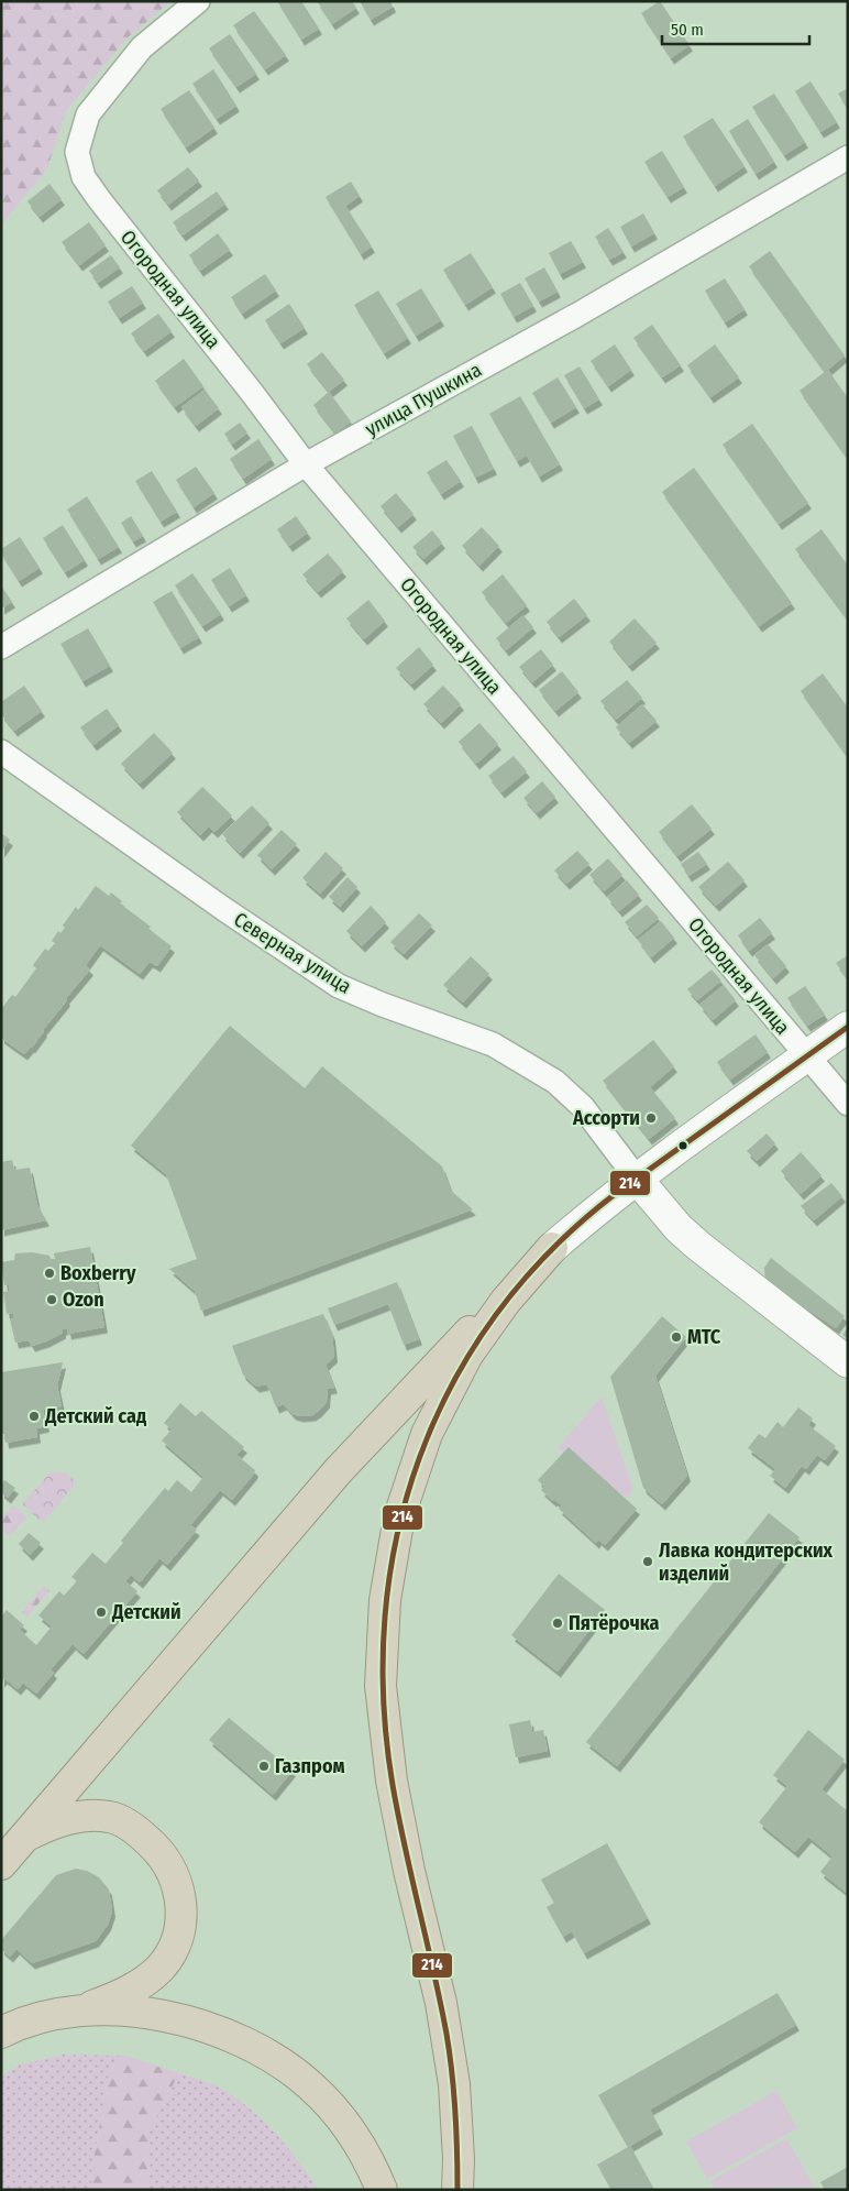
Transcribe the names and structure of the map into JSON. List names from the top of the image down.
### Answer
{
  "streets": {
    "street": ["Огородная улица", "улица Пушкина", "Северная улица"]
  },
  "crossings": [
    ["Огородная улица", "улица Пушкина"]
  ],
  "places": [
    "Ассорти",
    "Boxberry",
    "Ozon",
    "МТС",
    "Детский сад",
    "Лавка кондитерских изделий",
    "Детский",
    "Пятёрочка",
    "Газпром"
  ],
  "lines": ["transit line 214"],
  "scale_bar": "50 m"
}
